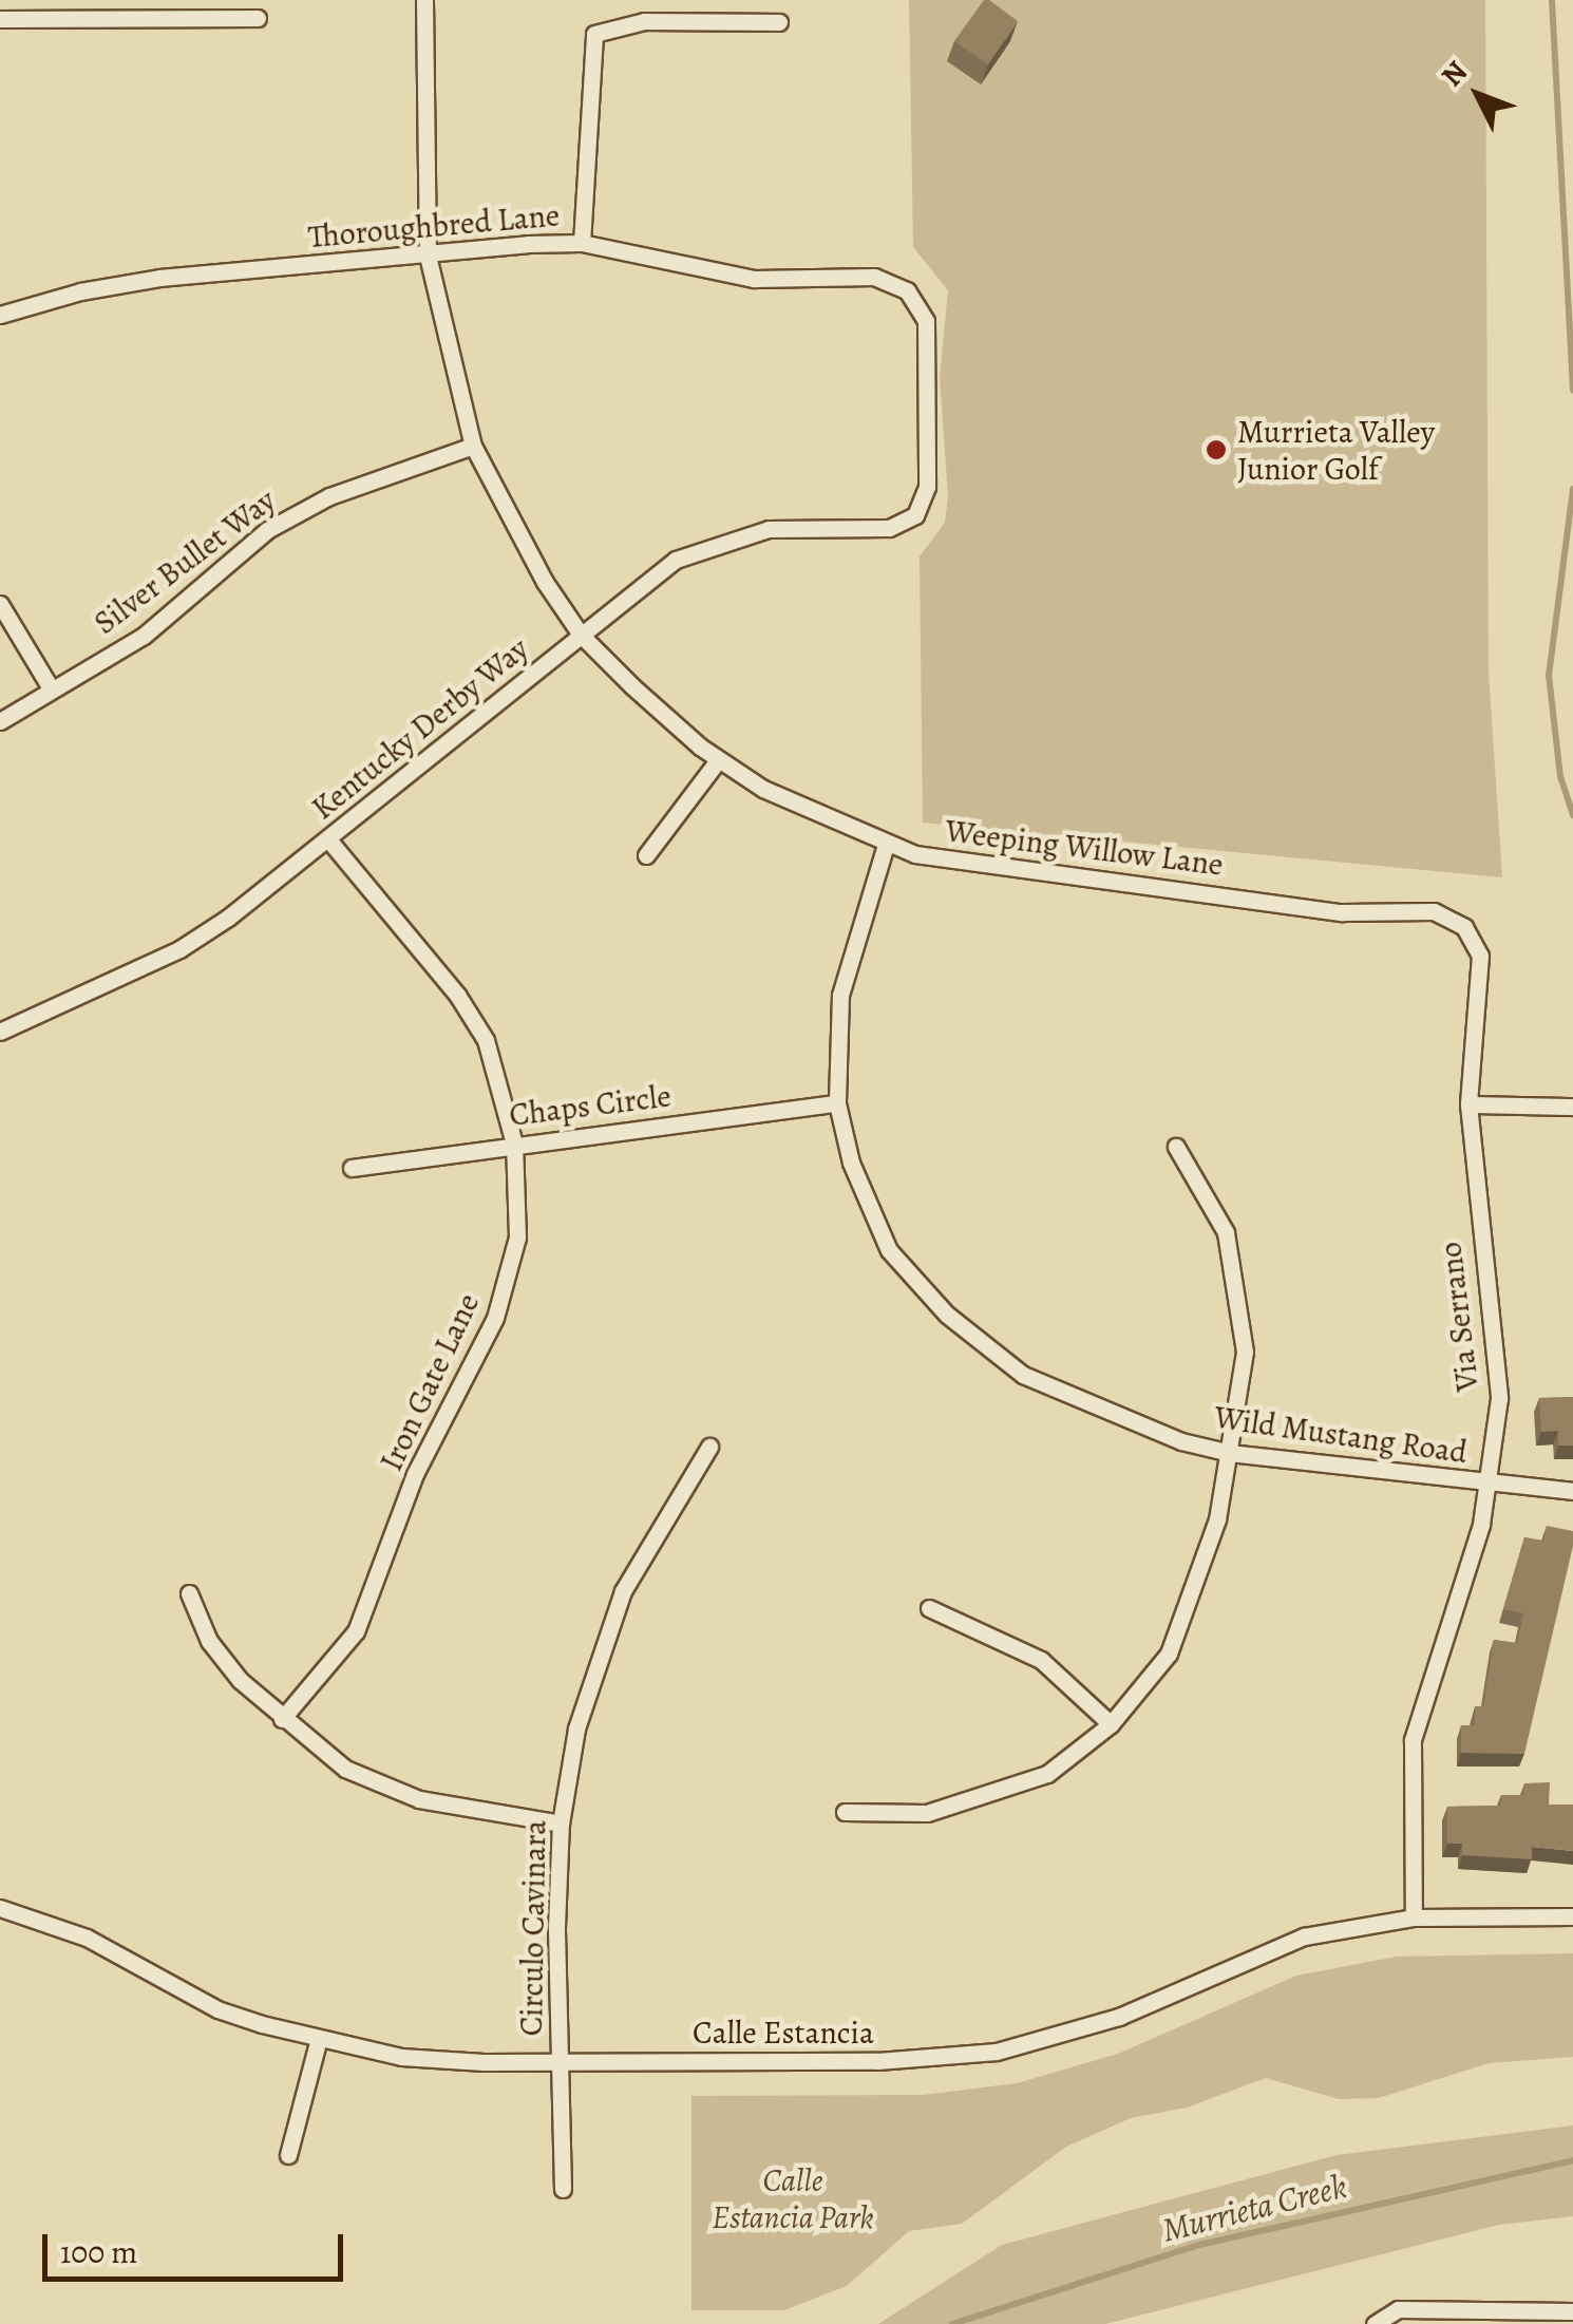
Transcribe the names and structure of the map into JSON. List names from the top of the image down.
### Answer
{
  "streets": {
    "street": [
      "Thoroughbred Lane",
      "Silver Bullet Way",
      "Kentucky Derby Way",
      "Weeping Willow Lane",
      "Chaps Circle",
      "Via Serrano",
      "Iron Gate Lane",
      "Wild Mustang Road",
      "Circulo Cavinara",
      "Calle Estancia"
    ]
  },
  "crossings": [
    ["Thoroughbred Lane", "Kentucky Derby Way"],
    ["Thoroughbred Lane", "Weeping Willow Lane"],
    ["Silver Bullet Way", "Weeping Willow Lane"],
    ["Kentucky Derby Way", "Weeping Willow Lane"],
    ["Kentucky Derby Way", "Iron Gate Lane"],
    ["Weeping Willow Lane", "Via Serrano"],
    ["Weeping Willow Lane", "Wild Mustang Road"],
    ["Chaps Circle", "Iron Gate Lane"],
    ["Chaps Circle", "Wild Mustang Road"],
    ["Via Serrano", "Wild Mustang Road"],
    ["Via Serrano", "Calle Estancia"],
    ["Circulo Cavinara", "Calle Estancia"]
  ],
  "water": ["Murrieta Creek"],
  "parks": ["Calle Estancia Park"],
  "places": ["Murrieta Valley Junior Golf"],
  "scale_bar": "100 m",
  "north": "top left"
}
